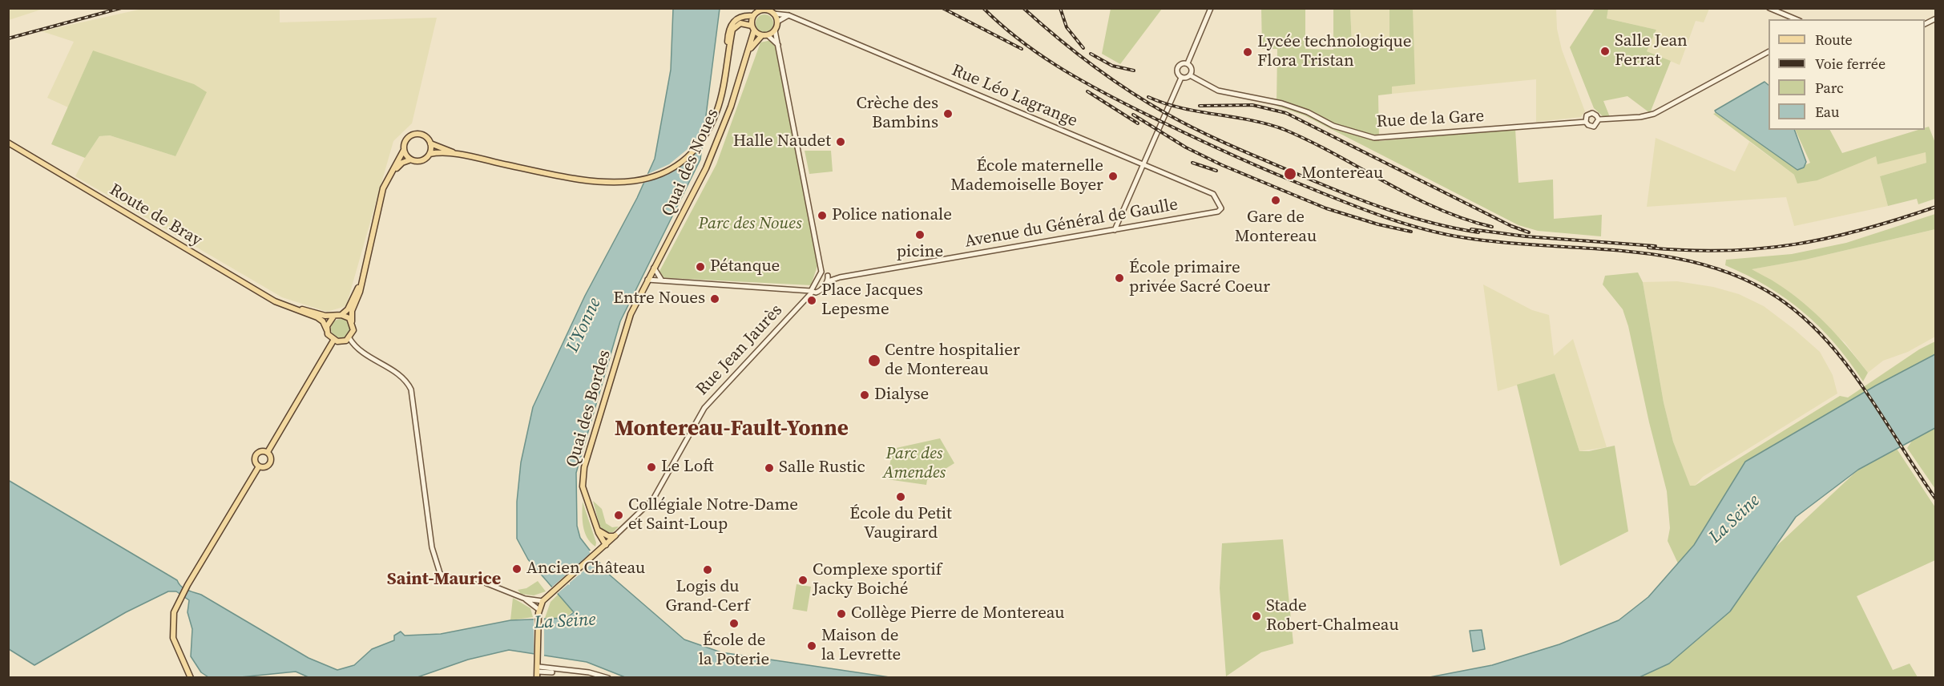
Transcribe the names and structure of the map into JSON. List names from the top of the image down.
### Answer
{
  "streets": {
    "main road": [
      "Rue Léo Lagrange",
      "Rue de la Gare",
      "Quai des Noues",
      "Route de Bray",
      "Avenue du Général de Gaulle",
      "Rue Jean Jaurès",
      "Quai des Bordes"
    ]
  },
  "crossings": [
    ["Rue Léo Lagrange", "Avenue du Général de Gaulle"],
    ["Quai des Noues", "Quai des Bordes"],
    ["Rue Jean Jaurès", "Quai des Bordes"]
  ],
  "districts": ["Montereau-Fault-Yonne", "Saint-Maurice"],
  "water": ["L'Yonne", "La Seine"],
  "parks": ["Parc des Noues", "Parc des Amendes"],
  "places": [
    "Salle Jean Ferrat",
    "Lycée technologique Flora Tristan",
    "Crèche des Bambins",
    "Halle Naudet",
    "Montereau",
    "École maternelle Mademoiselle Boyer",
    "Gare de Montereau",
    "Police nationale",
    "picine",
    "Pétanque",
    "École primaire privée Sacré Coeur",
    "Entre Noues",
    "Place Jacques Lepesme",
    "Centre hospitalier de Montereau",
    "Dialyse",
    "Le Loft",
    "Salle Rustic",
    "École du Petit Vaugirard",
    "Collégiale Notre-Dame et Saint-Loup",
    "Ancien Château",
    "Logis du Grand-Cerf",
    "Complexe sportif Jacky Boiché",
    "Collège Pierre de Montereau",
    "Stade Robert-Chalmeau",
    "École de la Poterie",
    "Maison de la Levrette"
  ],
  "legend": [
    "Route",
    "Voie ferrée",
    "Parc",
    "Eau"
  ]
}
